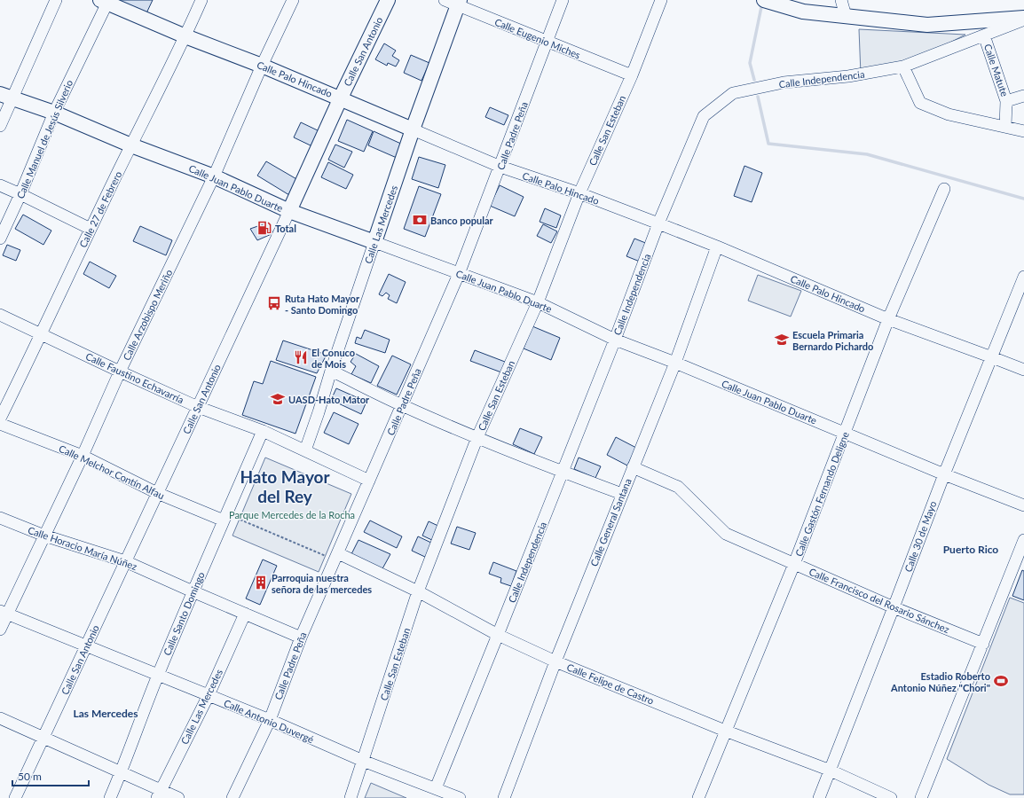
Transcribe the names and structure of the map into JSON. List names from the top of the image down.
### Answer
{
  "streets": {
    "main road": [
      "Calle San Antonio",
      "Calle Palo Hincado",
      "Calle Juan Pablo Duarte",
      "Calle Las Mercedes"
    ],
    "street": [
      "Calle Eugenio Miches",
      "Calle Matute",
      "Calle Independencia",
      "Calle San Esteban",
      "Calle Padre Peña",
      "Calle Manuel de Jesús Silverio",
      "Calle 27 de Febrero",
      "Calle Arzobispo Meriño",
      "Calle Faustino Echavarría",
      "Calle Melchor Contín Alfau",
      "Calle Gastón Fernando Deligne",
      "Calle General Santana",
      "Calle 30 de Mayo",
      "Calle Horacio María Núñez",
      "Calle Francisco del Rosario Sánchez",
      "Calle Santo Domingo",
      "Calle Felipe de Castro",
      "Calle Antonio Duvergé"
    ]
  },
  "crossings": [
    ["Calle Eugenio Miches", "Calle San Esteban"],
    ["Calle Eugenio Miches", "Calle Padre Peña"],
    ["Calle Eugenio Miches", "Calle Las Mercedes"],
    ["Calle San Antonio", "Calle Palo Hincado"],
    ["Calle San Antonio", "Calle Juan Pablo Duarte"],
    ["Calle San Antonio", "Calle Faustino Echavarría"],
    ["Calle San Antonio", "Calle Melchor Contín Alfau"],
    ["Calle San Antonio", "Calle Horacio María Núñez"],
    ["Calle San Antonio", "Calle Antonio Duvergé"],
    ["Calle Matute", "Calle Independencia"],
    ["Calle Palo Hincado", "Calle Independencia"],
    ["Calle Palo Hincado", "Calle San Esteban"],
    ["Calle Palo Hincado", "Calle Padre Peña"],
    ["Calle Palo Hincado", "Calle Manuel de Jesús Silverio"],
    ["Calle Palo Hincado", "Calle 27 de Febrero"],
    ["Calle Palo Hincado", "Calle Las Mercedes"],
    ["Calle Palo Hincado", "Calle Arzobispo Meriño"],
    ["Calle Palo Hincado", "Calle Gastón Fernando Deligne"],
    ["Calle Palo Hincado", "Calle General Santana"],
    ["Calle Palo Hincado", "Calle 30 de Mayo"],
    ["Calle Independencia", "Calle Juan Pablo Duarte"],
    ["Calle Independencia", "Calle Felipe de Castro"],
    ["Calle Independencia", "Calle Antonio Duvergé"],
    ["Calle San Esteban", "Calle Juan Pablo Duarte"],
    ["Calle San Esteban", "Calle Felipe de Castro"],
    ["Calle San Esteban", "Calle Antonio Duvergé"],
    ["Calle Padre Peña", "Calle Juan Pablo Duarte"],
    ["Calle Padre Peña", "Calle Faustino Echavarría"],
    ["Calle Padre Peña", "Calle Horacio María Núñez"],
    ["Calle Padre Peña", "Calle Felipe de Castro"],
    ["Calle Padre Peña", "Calle Antonio Duvergé"],
    ["Calle Manuel de Jesús Silverio", "Calle Juan Pablo Duarte"],
    ["Calle Juan Pablo Duarte", "Calle 27 de Febrero"],
    ["Calle Juan Pablo Duarte", "Calle Las Mercedes"],
    ["Calle Juan Pablo Duarte", "Calle Arzobispo Meriño"],
    ["Calle Juan Pablo Duarte", "Calle Gastón Fernando Deligne"],
    ["Calle Juan Pablo Duarte", "Calle General Santana"],
    ["Calle Juan Pablo Duarte", "Calle 30 de Mayo"],
    ["Calle 27 de Febrero", "Calle Faustino Echavarría"],
    ["Calle Las Mercedes", "Calle Faustino Echavarría"],
    ["Calle Las Mercedes", "Calle Horacio María Núñez"],
    ["Calle Las Mercedes", "Calle Antonio Duvergé"],
    ["Calle Arzobispo Meriño", "Calle Faustino Echavarría"],
    ["Calle Arzobispo Meriño", "Calle Melchor Contín Alfau"],
    ["Calle Arzobispo Meriño", "Calle Horacio María Núñez"],
    ["Calle Arzobispo Meriño", "Calle Antonio Duvergé"],
    ["Calle Faustino Echavarría", "Calle Santo Domingo"],
    ["Calle Melchor Contín Alfau", "Calle Santo Domingo"],
    ["Calle Gastón Fernando Deligne", "Calle Francisco del Rosario Sánchez"],
    ["Calle Gastón Fernando Deligne", "Calle Felipe de Castro"],
    ["Calle General Santana", "Calle Francisco del Rosario Sánchez"],
    ["Calle General Santana", "Calle Felipe de Castro"],
    ["Calle 30 de Mayo", "Calle Francisco del Rosario Sánchez"],
    ["Calle 30 de Mayo", "Calle Felipe de Castro"],
    ["Calle Horacio María Núñez", "Calle Santo Domingo"],
    ["Calle Santo Domingo", "Calle Antonio Duvergé"]
  ],
  "districts": ["Hato Mayor del Rey", "Puerto Rico", "Las Mercedes"],
  "parks": ["Parque Mercedes de la Rocha"],
  "places": {
    "bank": ["Banco popular"],
    "fuel station": ["Total"],
    "bus stop": ["Ruta Hato Mayor - Santo Domingo"],
    "school or university": ["Escuela Primaria Bernardo Pichardo", "UASD-Hato Mator"],
    "restaurant": ["El Conuco de Mois"],
    "building": ["Parroquia nuestra señora de las mercedes"],
    "sports": ["Estadio Roberto Antonio Núñez \"Chori\""]
  },
  "scale_bar": "50 m"
}
